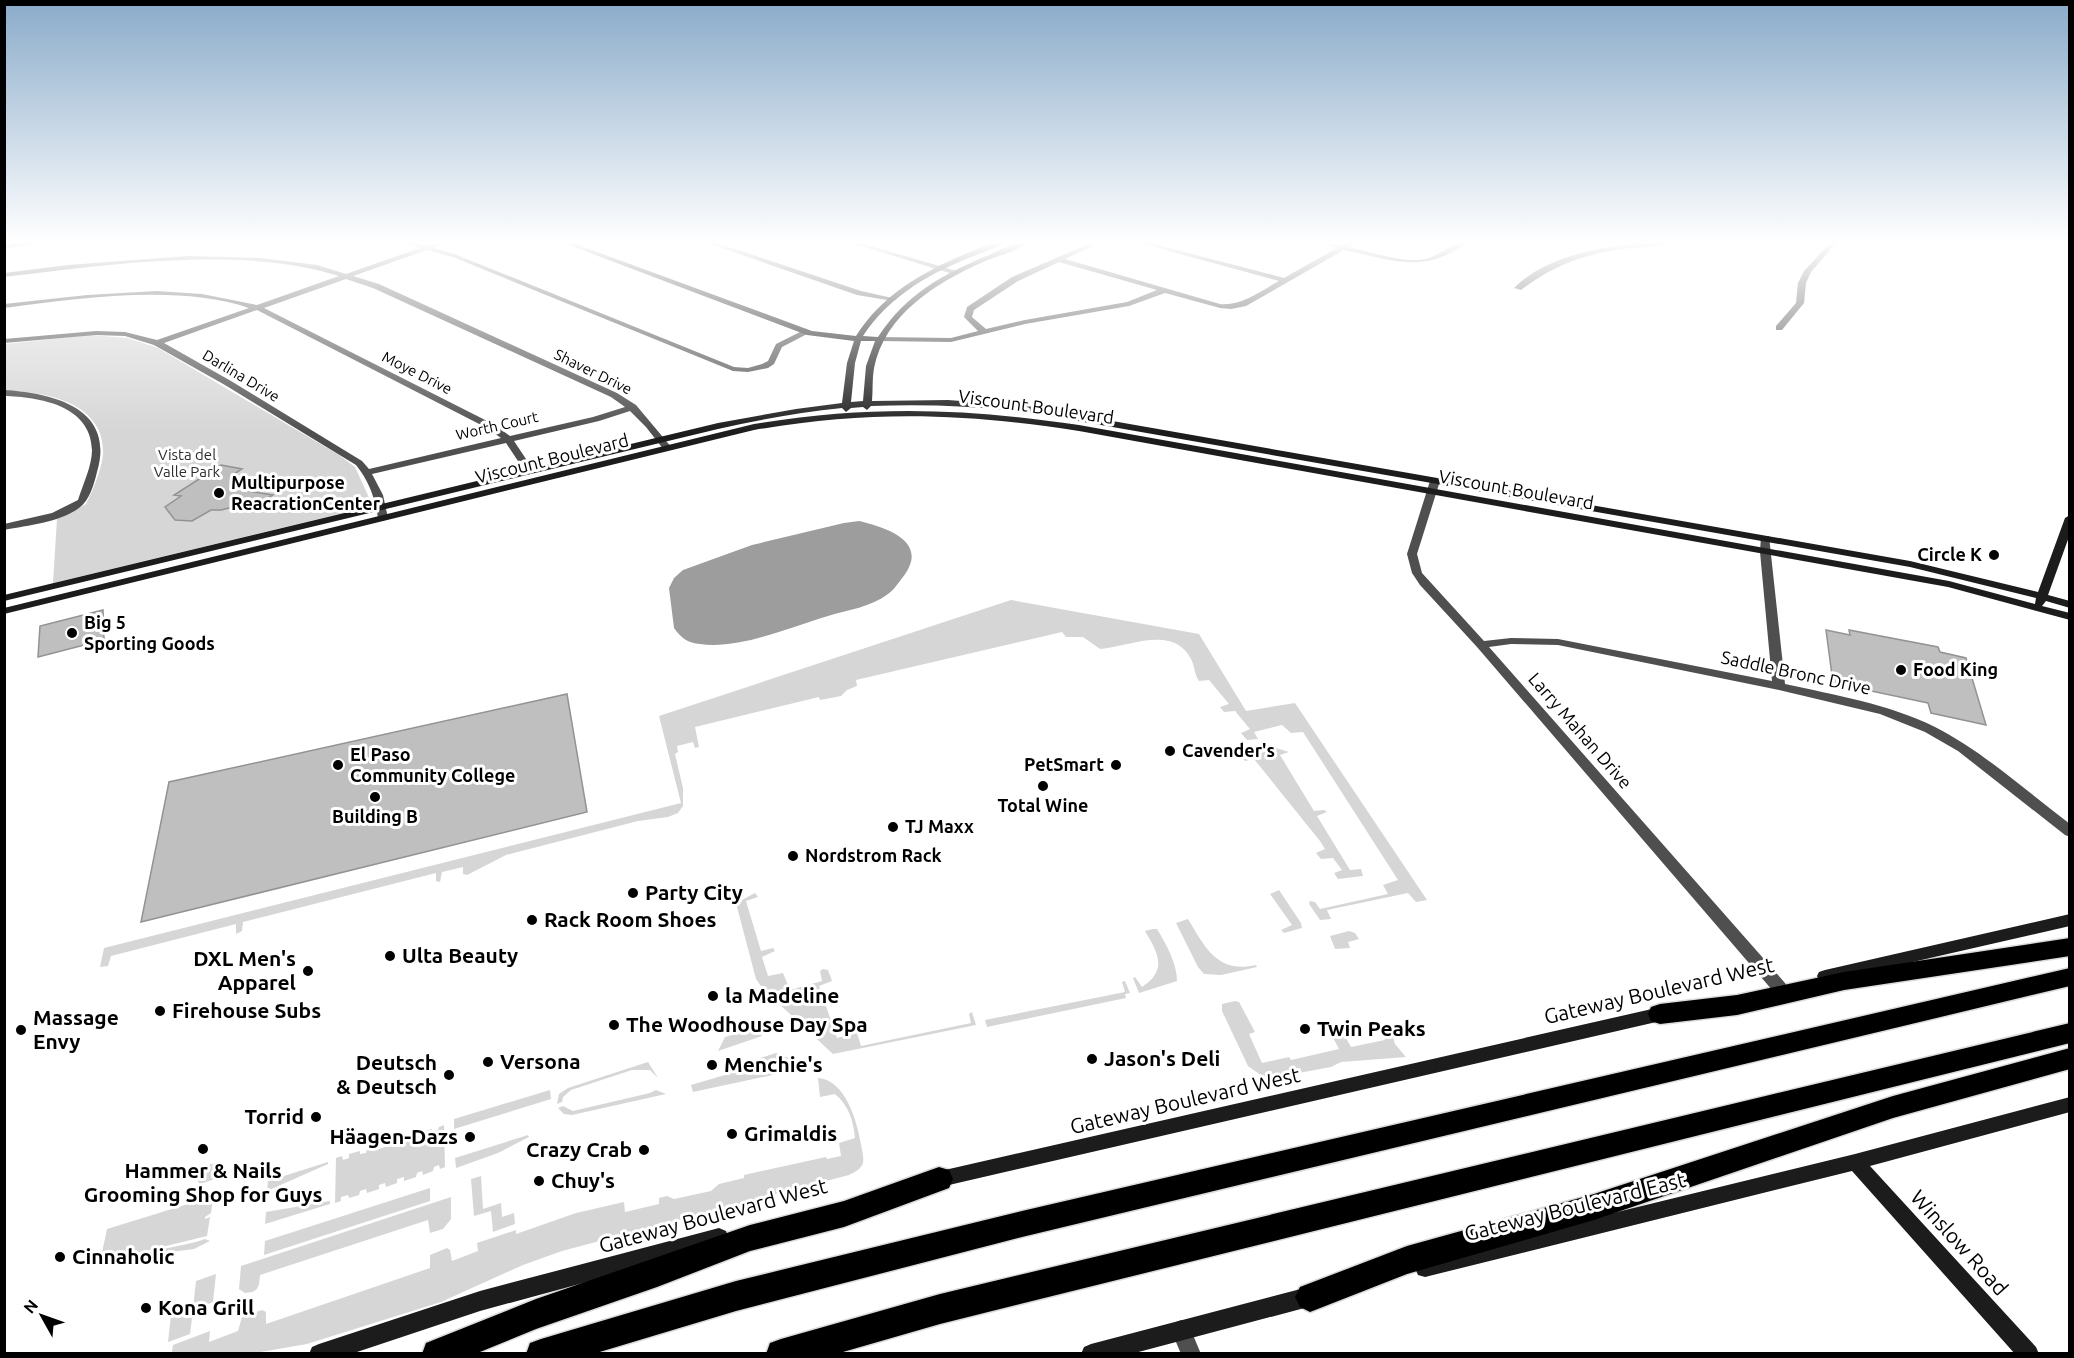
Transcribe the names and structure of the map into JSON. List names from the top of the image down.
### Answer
{
  "streets": {
    "main road": [
      "Viscount Boulevard",
      "Gateway Boulevard West",
      "Gateway Boulevard East",
      "Winslow Road"
    ],
    "street": [
      "Shaver Drive",
      "Moye Drive",
      "Darlina Drive",
      "Worth Court",
      "Saddle Bronc Drive",
      "Larry Mahan Drive"
    ]
  },
  "crossings": [
    ["Shaver Drive", "Viscount Boulevard"],
    ["Shaver Drive", "Worth Court"],
    ["Moye Drive", "Worth Court"],
    ["Darlina Drive", "Viscount Boulevard"],
    ["Darlina Drive", "Worth Court"],
    ["Viscount Boulevard", "Larry Mahan Drive"],
    ["Saddle Bronc Drive", "Larry Mahan Drive"],
    ["Larry Mahan Drive", "Gateway Boulevard West"],
    ["Gateway Boulevard East", "Winslow Road"]
  ],
  "parks": ["Vista del Valle Park"],
  "places": [
    "Multipurpose ReacrationCenter",
    "Circle K",
    "Big 5 Sporting Goods",
    "Food King",
    "Cavender's",
    "El Paso Community College",
    "PetSmart",
    "Total Wine",
    "Building B",
    "TJ Maxx",
    "Nordstrom Rack",
    "Party City",
    "Rack Room Shoes",
    "Ulta Beauty",
    "DXL Men's Apparel",
    "la Madeline",
    "Firehouse Subs",
    "The Woodhouse Day Spa",
    "Twin Peaks",
    "Massage Envy",
    "Jason's Deli",
    "Versona",
    "Menchie's",
    "Deutsch & Deutsch",
    "Torrid",
    "Grimaldis",
    "Häagen-Dazs",
    "Hammer & Nails Grooming Shop for Guys",
    "Crazy Crab",
    "Chuy's",
    "Cinnaholic",
    "Kona Grill"
  ],
  "north": "top left"
}
